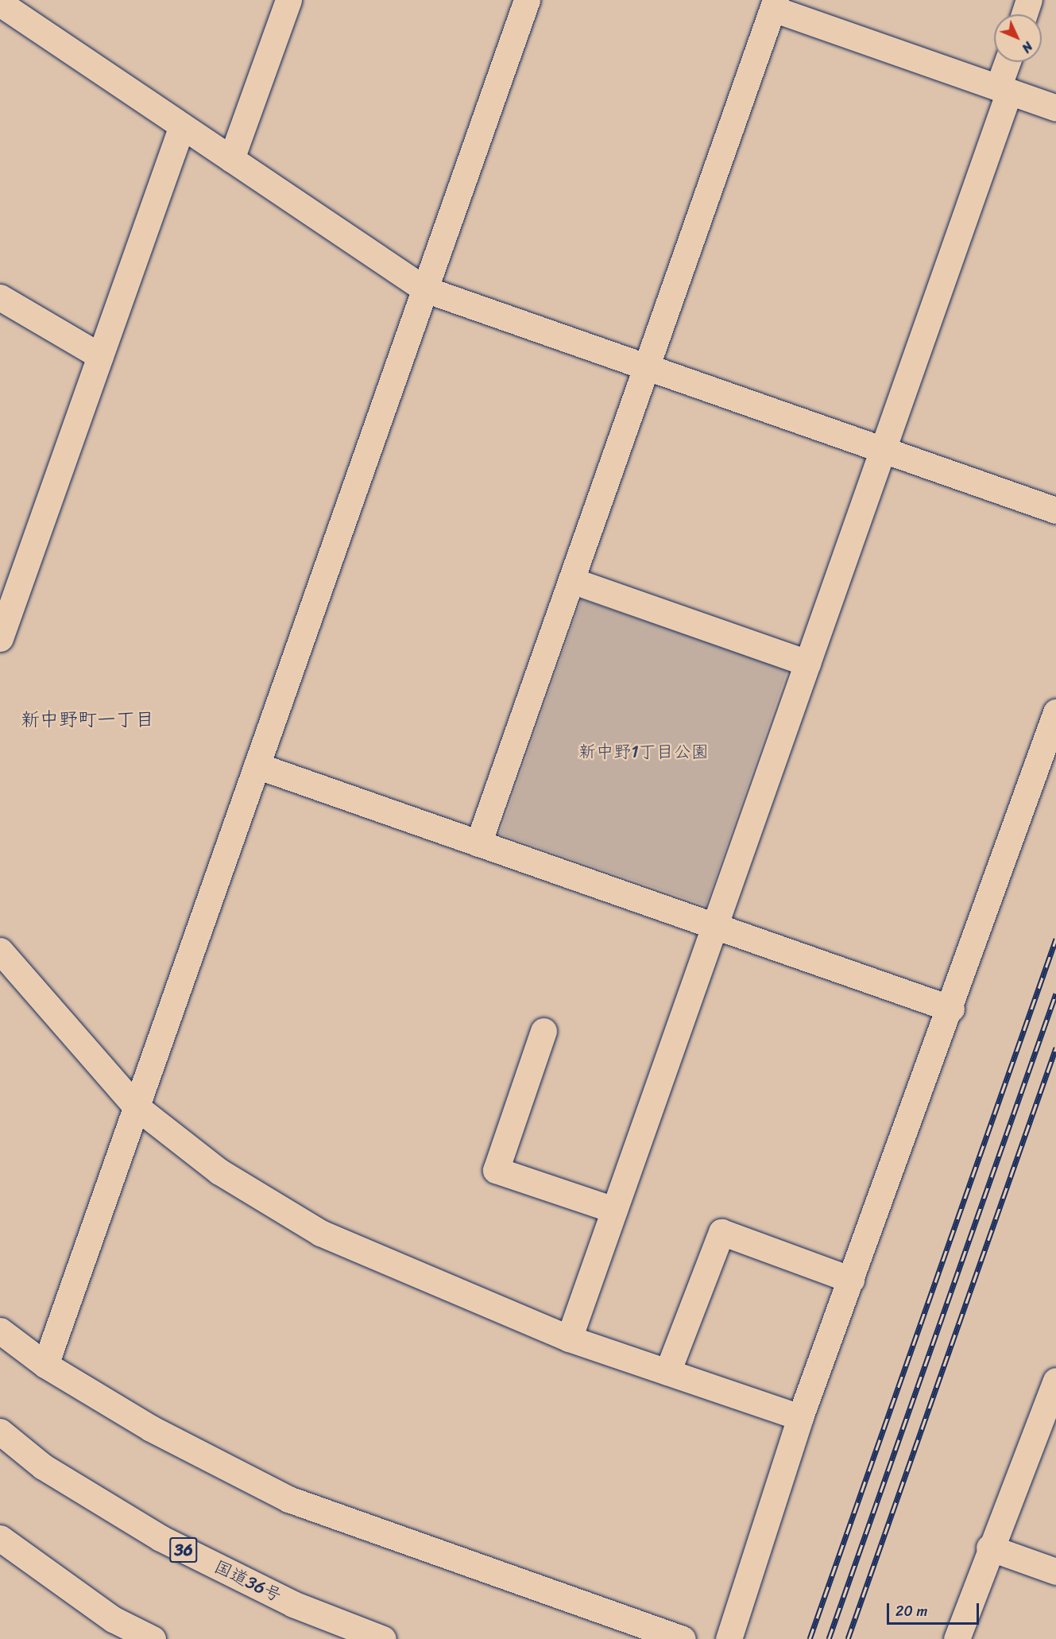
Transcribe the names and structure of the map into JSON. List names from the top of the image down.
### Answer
{
  "streets": {
    "main road": ["36", "国道36号"]
  },
  "districts": ["新中野町一丁目"],
  "parks": ["新中野1丁目公園"],
  "scale_bar": "20 m",
  "north": "bottom right"
}
